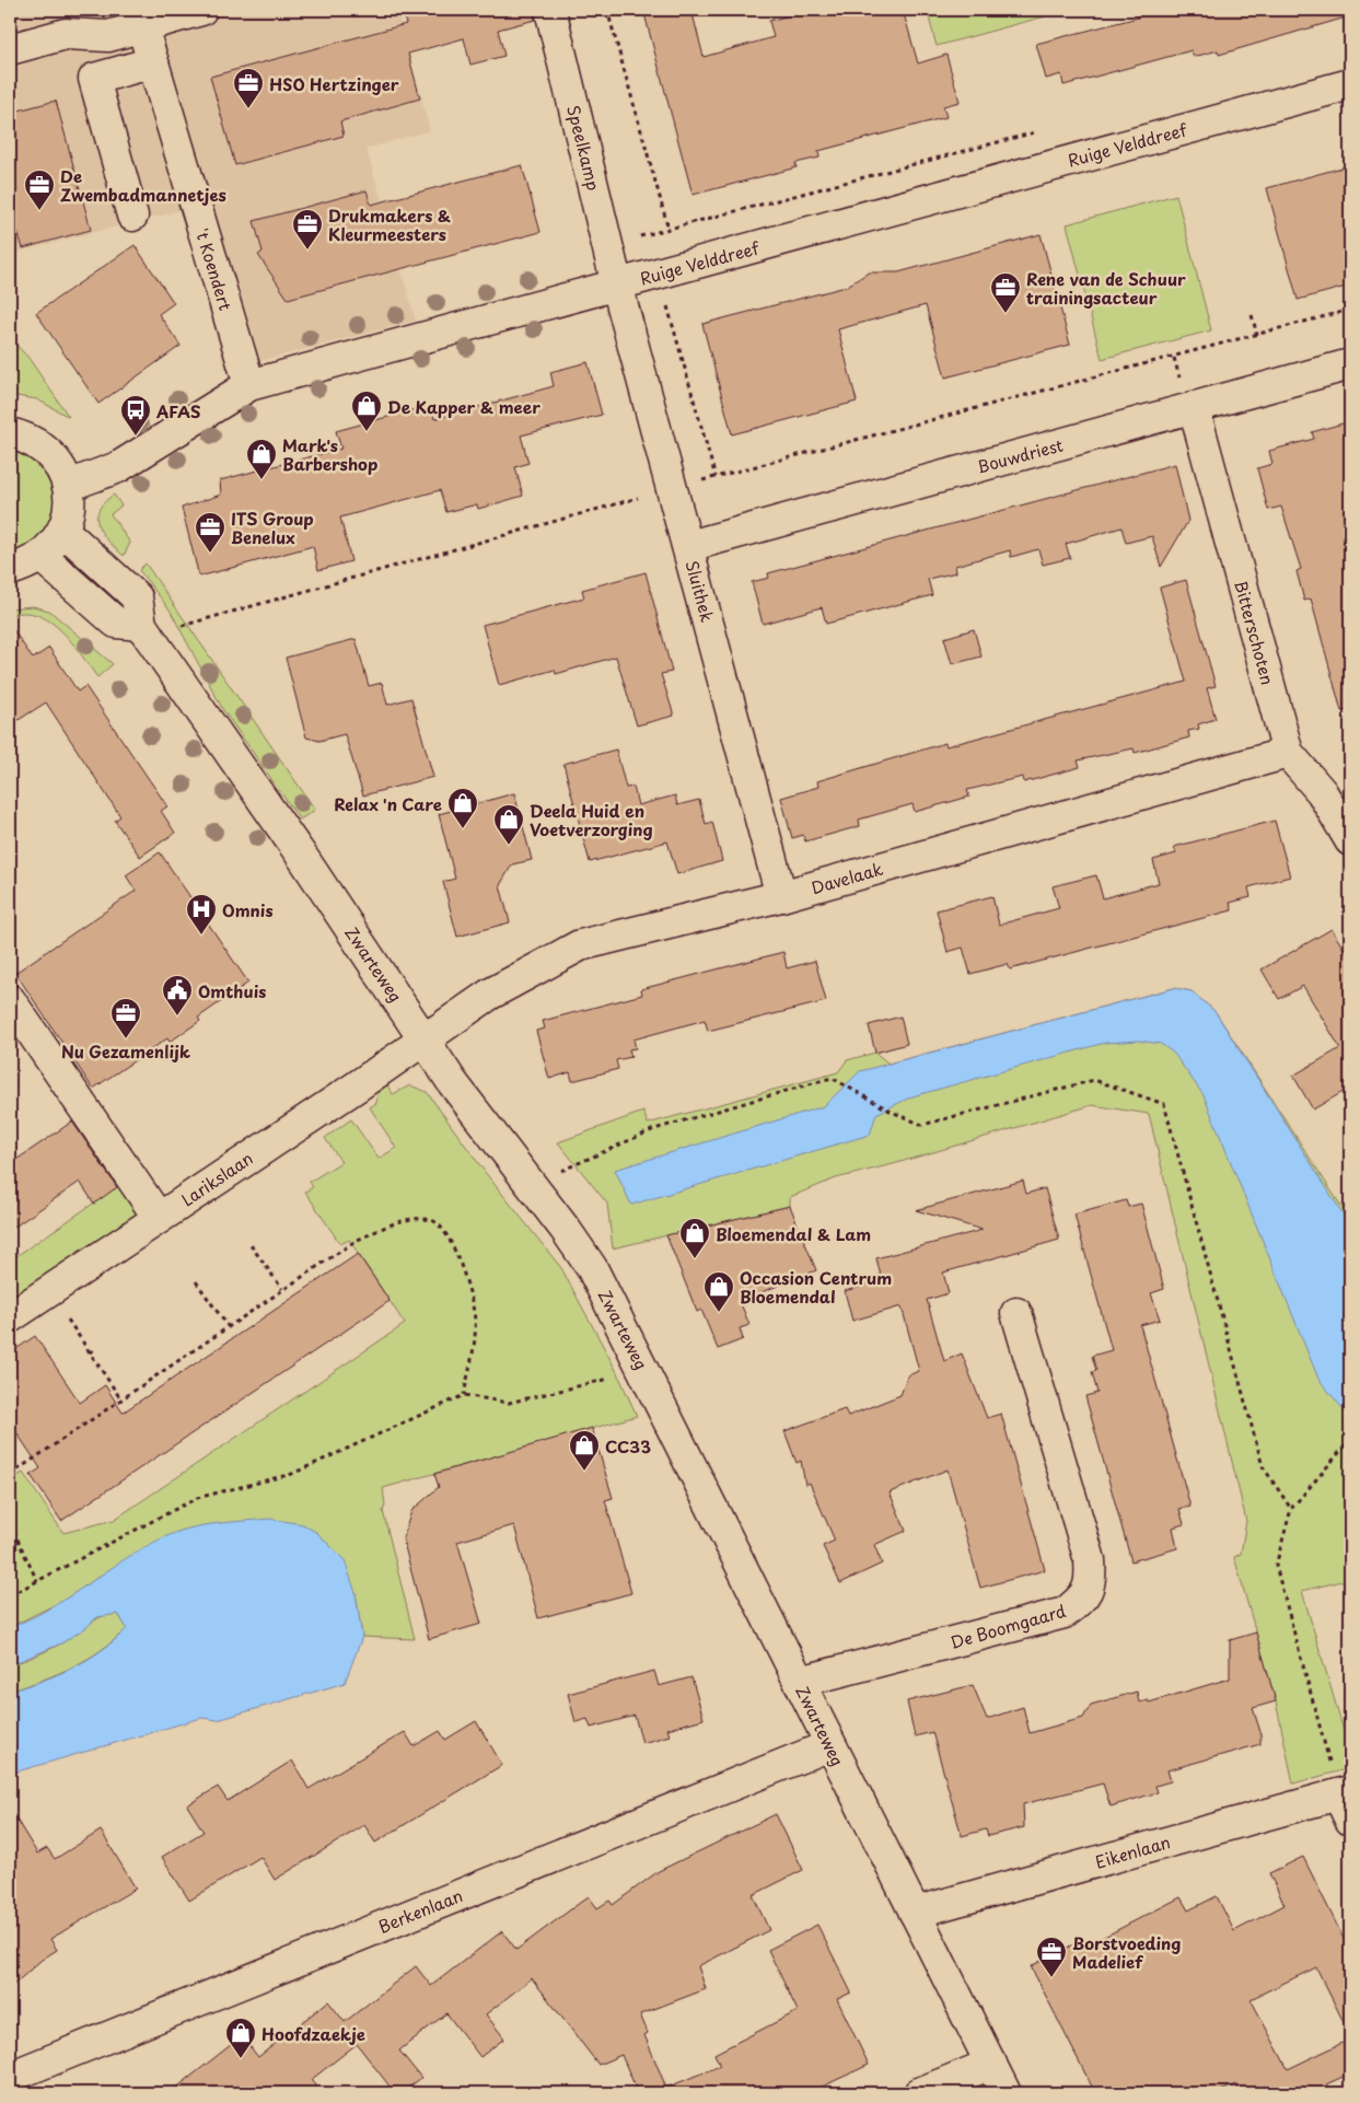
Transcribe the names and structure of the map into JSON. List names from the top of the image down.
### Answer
{
  "streets": {
    "street": [
      "Ruige Velddreef",
      "Speelkamp",
      "'t Koendert",
      "Bouwdriest",
      "Sluithek",
      "Bitterschoten",
      "Davelaak",
      "Zwarteweg",
      "Larikslaan",
      "De Boomgaard",
      "Eikenlaan",
      "Berkenlaan"
    ]
  },
  "crossings": [
    ["Ruige Velddreef", "Speelkamp"],
    ["Ruige Velddreef", "'t Koendert"],
    ["Ruige Velddreef", "Sluithek"],
    ["Speelkamp", "Sluithek"],
    ["Bouwdriest", "Sluithek"],
    ["Bouwdriest", "Bitterschoten"],
    ["Sluithek", "Davelaak"],
    ["Bitterschoten", "Davelaak"],
    ["Davelaak", "Zwarteweg"],
    ["Davelaak", "Larikslaan"],
    ["Zwarteweg", "Larikslaan"],
    ["Zwarteweg", "De Boomgaard"],
    ["Zwarteweg", "Eikenlaan"],
    ["Zwarteweg", "Berkenlaan"]
  ],
  "places": {
    "office": [
      "HSO Hertzinger",
      "De Zwembadmannetjes",
      "Drukmakers & Kleurmeesters",
      "Rene van de Schuur trainingsacteur",
      "ITS Group Benelux",
      "Nu Gezamenlijk",
      "Borstvoeding Madelief"
    ],
    "shop": [
      "De Kapper & meer",
      "Mark's Barbershop",
      "Relax 'n Care",
      "Deela Huid en Voetverzorging",
      "Bloemendal & Lam",
      "Occasion Centrum Bloemendal",
      "CC33",
      "Hoofdzaekje"
    ],
    "bus stop": ["AFAS"],
    "hospital": ["Omnis"],
    "public building": ["Omthuis"]
  }
}
